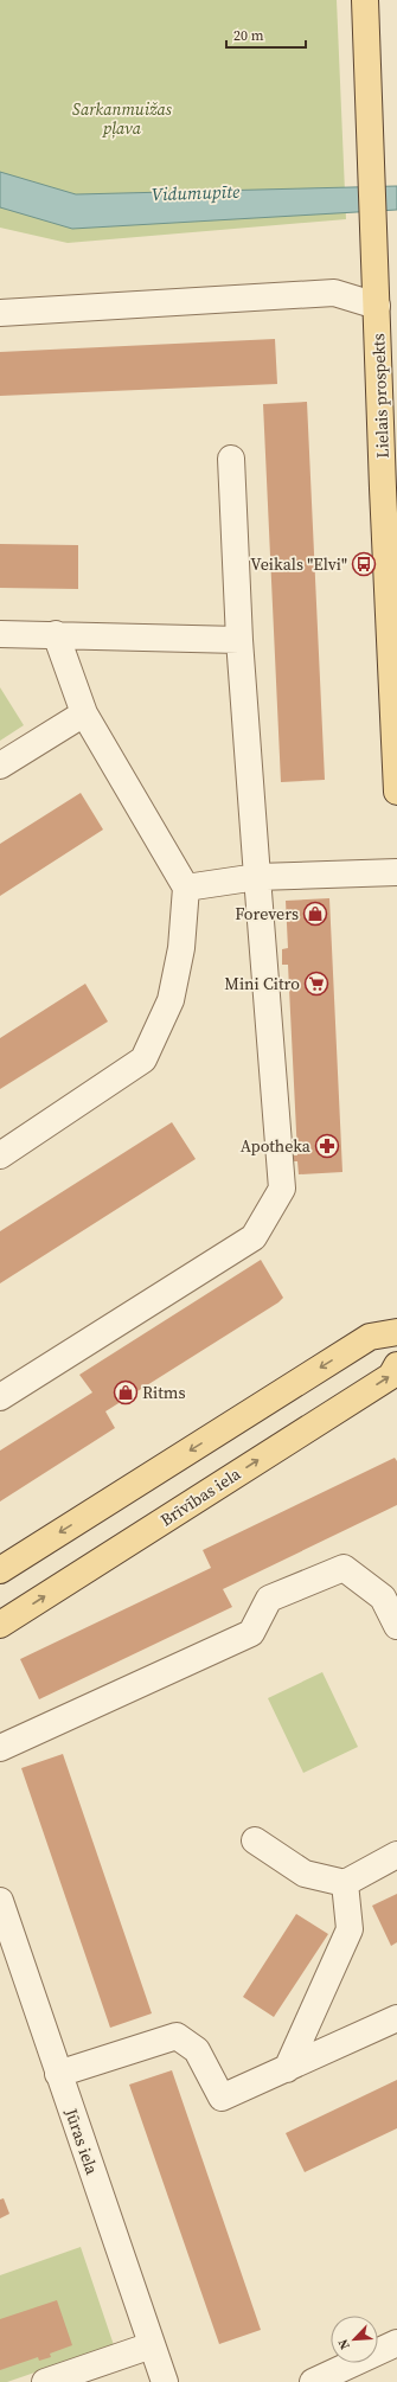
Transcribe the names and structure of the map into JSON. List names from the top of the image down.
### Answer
{
  "streets": {
    "main road": ["Lielais prospekts", "Brīvības iela"],
    "street": ["Jūras iela"]
  },
  "water": ["Vidumupīte"],
  "parks": ["Sarkanmuižas pļava"],
  "places": {
    "bus stop": ["Veikals \"Elvi\""],
    "shop": ["Forevers", "Ritms"],
    "supermarket": ["Mini Citro"],
    "pharmacy": ["Apotheka"]
  },
  "scale_bar": "20 m",
  "north": "bottom left"
}
